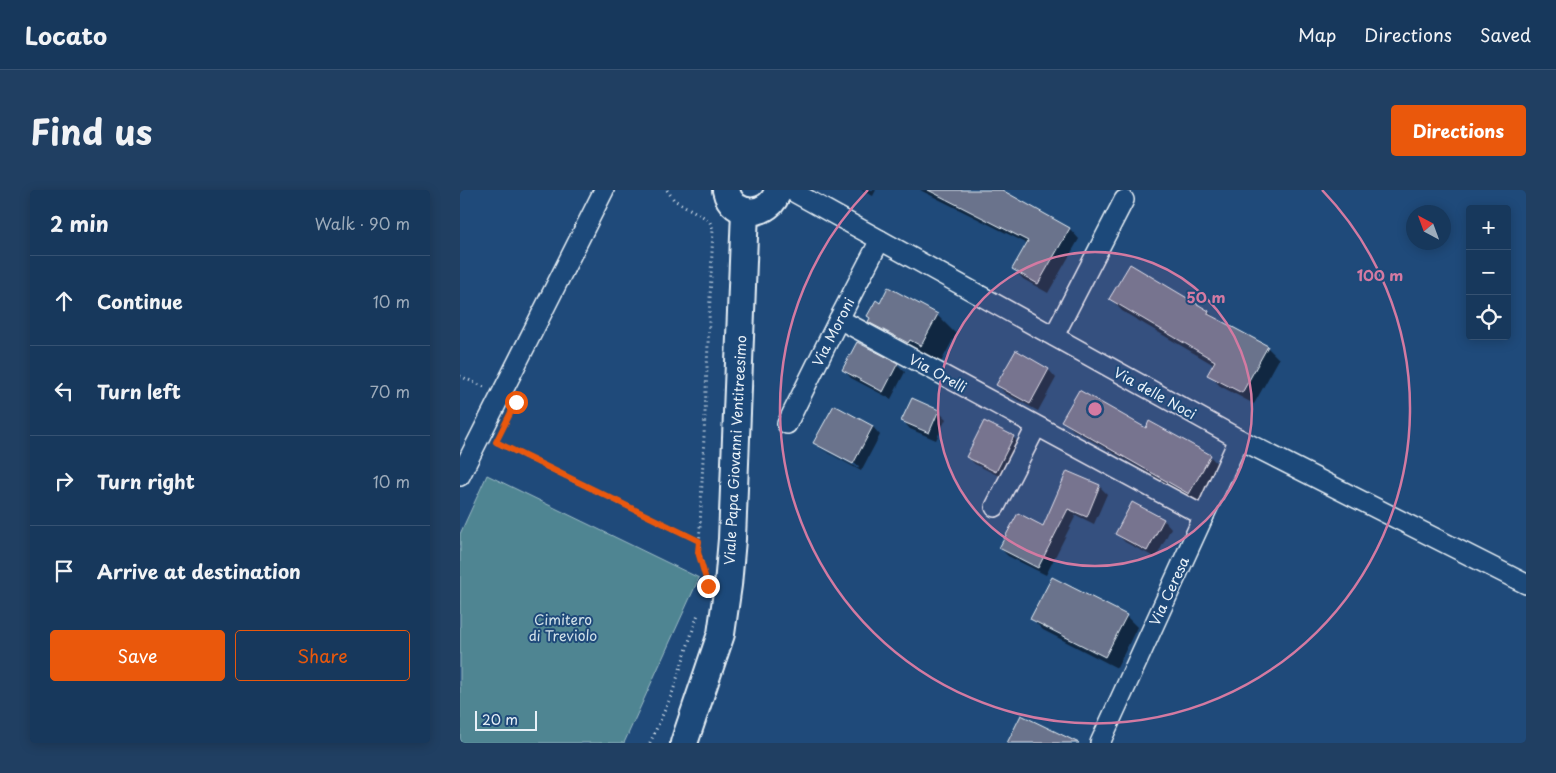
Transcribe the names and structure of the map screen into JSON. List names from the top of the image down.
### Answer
{
  "streets": {
    "street": [
      "Via Moroni",
      "Via Orelli",
      "Via delle Noci",
      "Viale Papa Giovanni Ventitreesimo",
      "Via Ceresa"
    ]
  },
  "crossings": [
    ["Via Moroni", "Via Orelli"],
    ["Via Moroni", "Via delle Noci"],
    ["Via Orelli", "Via Ceresa"],
    ["Via delle Noci", "Via Ceresa"]
  ],
  "parks": ["Cimitero di Treviolo"],
  "scale_bar": "20 m",
  "north": "top left",
  "page": {
    "header": "Locato",
    "nav": ["Map", "Directions", "Saved"],
    "title": "Find us",
    "buttons": [
      "Directions",
      ["Save", "Share"]
    ],
    "heading": ["2 min", "Walk · 90 m"],
    "map_buttons": ["+", "−"],
    "list": [
      ["Continue", "10 m"],
      ["Turn left", "70 m"],
      ["Turn right", "10 m"],
      "Arrive at destination"
    ],
    "scale": "20 m"
  },
  "rings": ["100 m", "50 m"]
}
